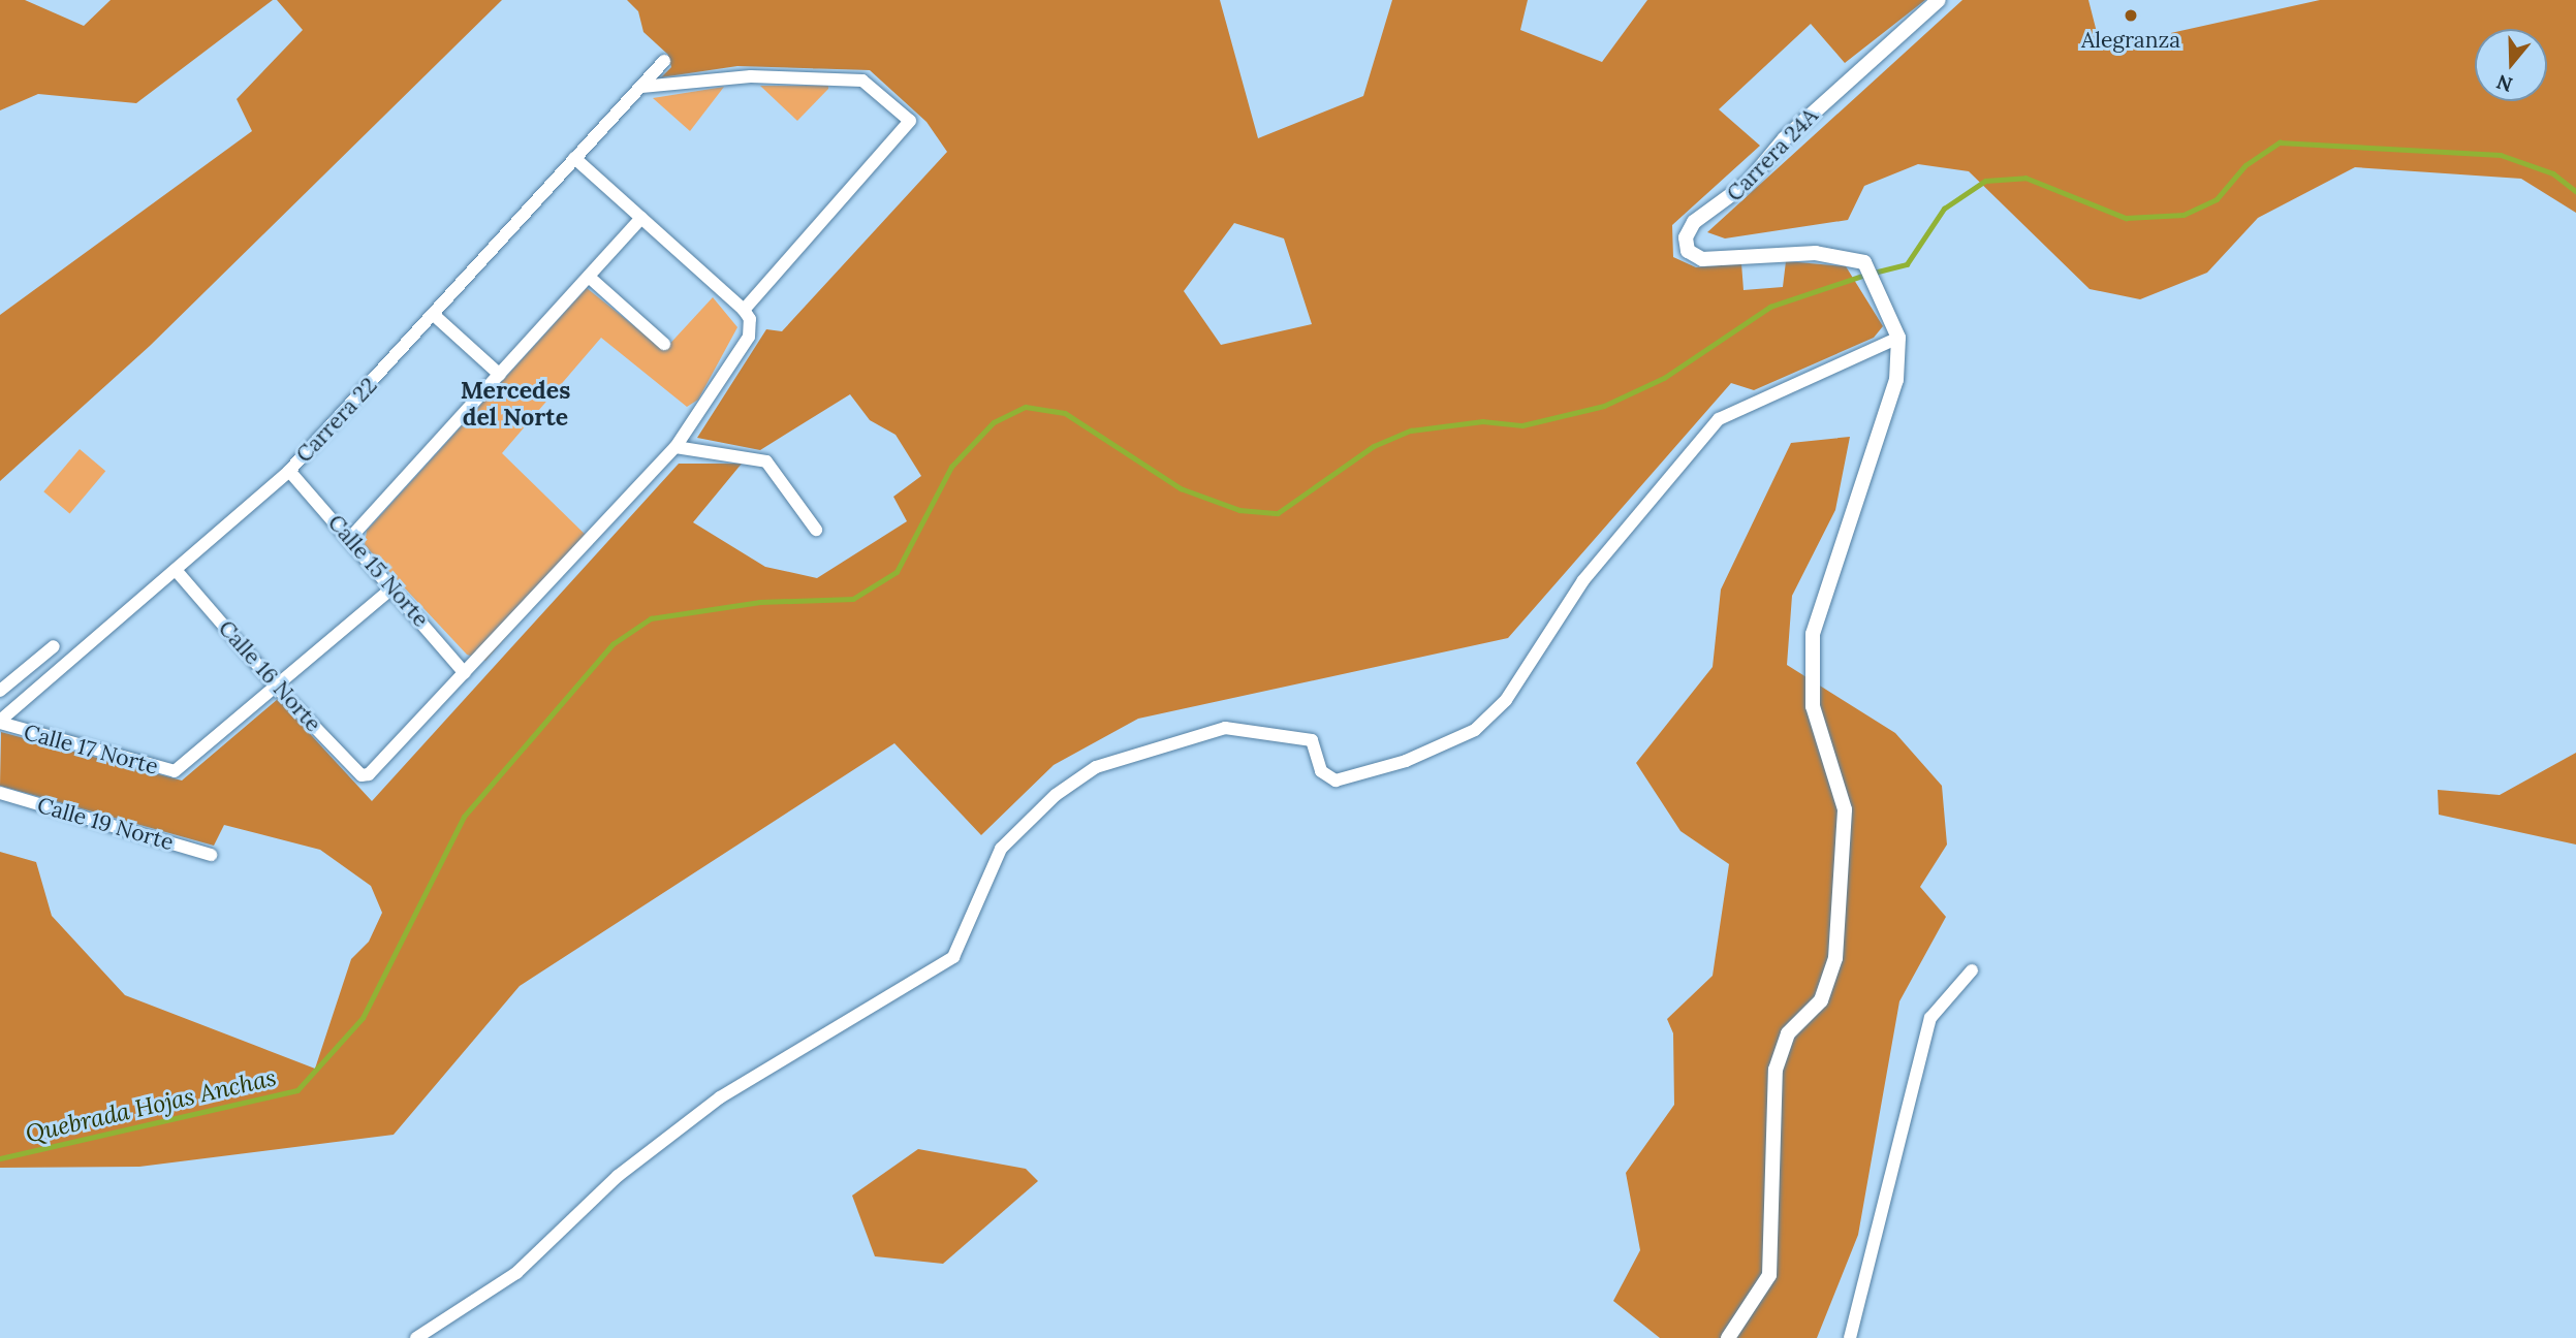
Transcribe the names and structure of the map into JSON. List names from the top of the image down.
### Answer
{
  "streets": {
    "street": [
      "Carrera 24A",
      "Carrera 22",
      "Calle 15 Norte",
      "Calle 16 Norte",
      "Calle 17 Norte",
      "Calle 19 Norte"
    ]
  },
  "crossings": [
    ["Carrera 22", "Calle 15 Norte"],
    ["Carrera 22", "Calle 16 Norte"],
    ["Carrera 22", "Calle 17 Norte"],
    ["Calle 15 Norte", "Calle 16 Norte"],
    ["Calle 16 Norte", "Calle 17 Norte"]
  ],
  "districts": ["Mercedes del Norte"],
  "water": ["Quebrada Hojas Anchas"],
  "places": ["Alegranza"],
  "north": "bottom"
}
